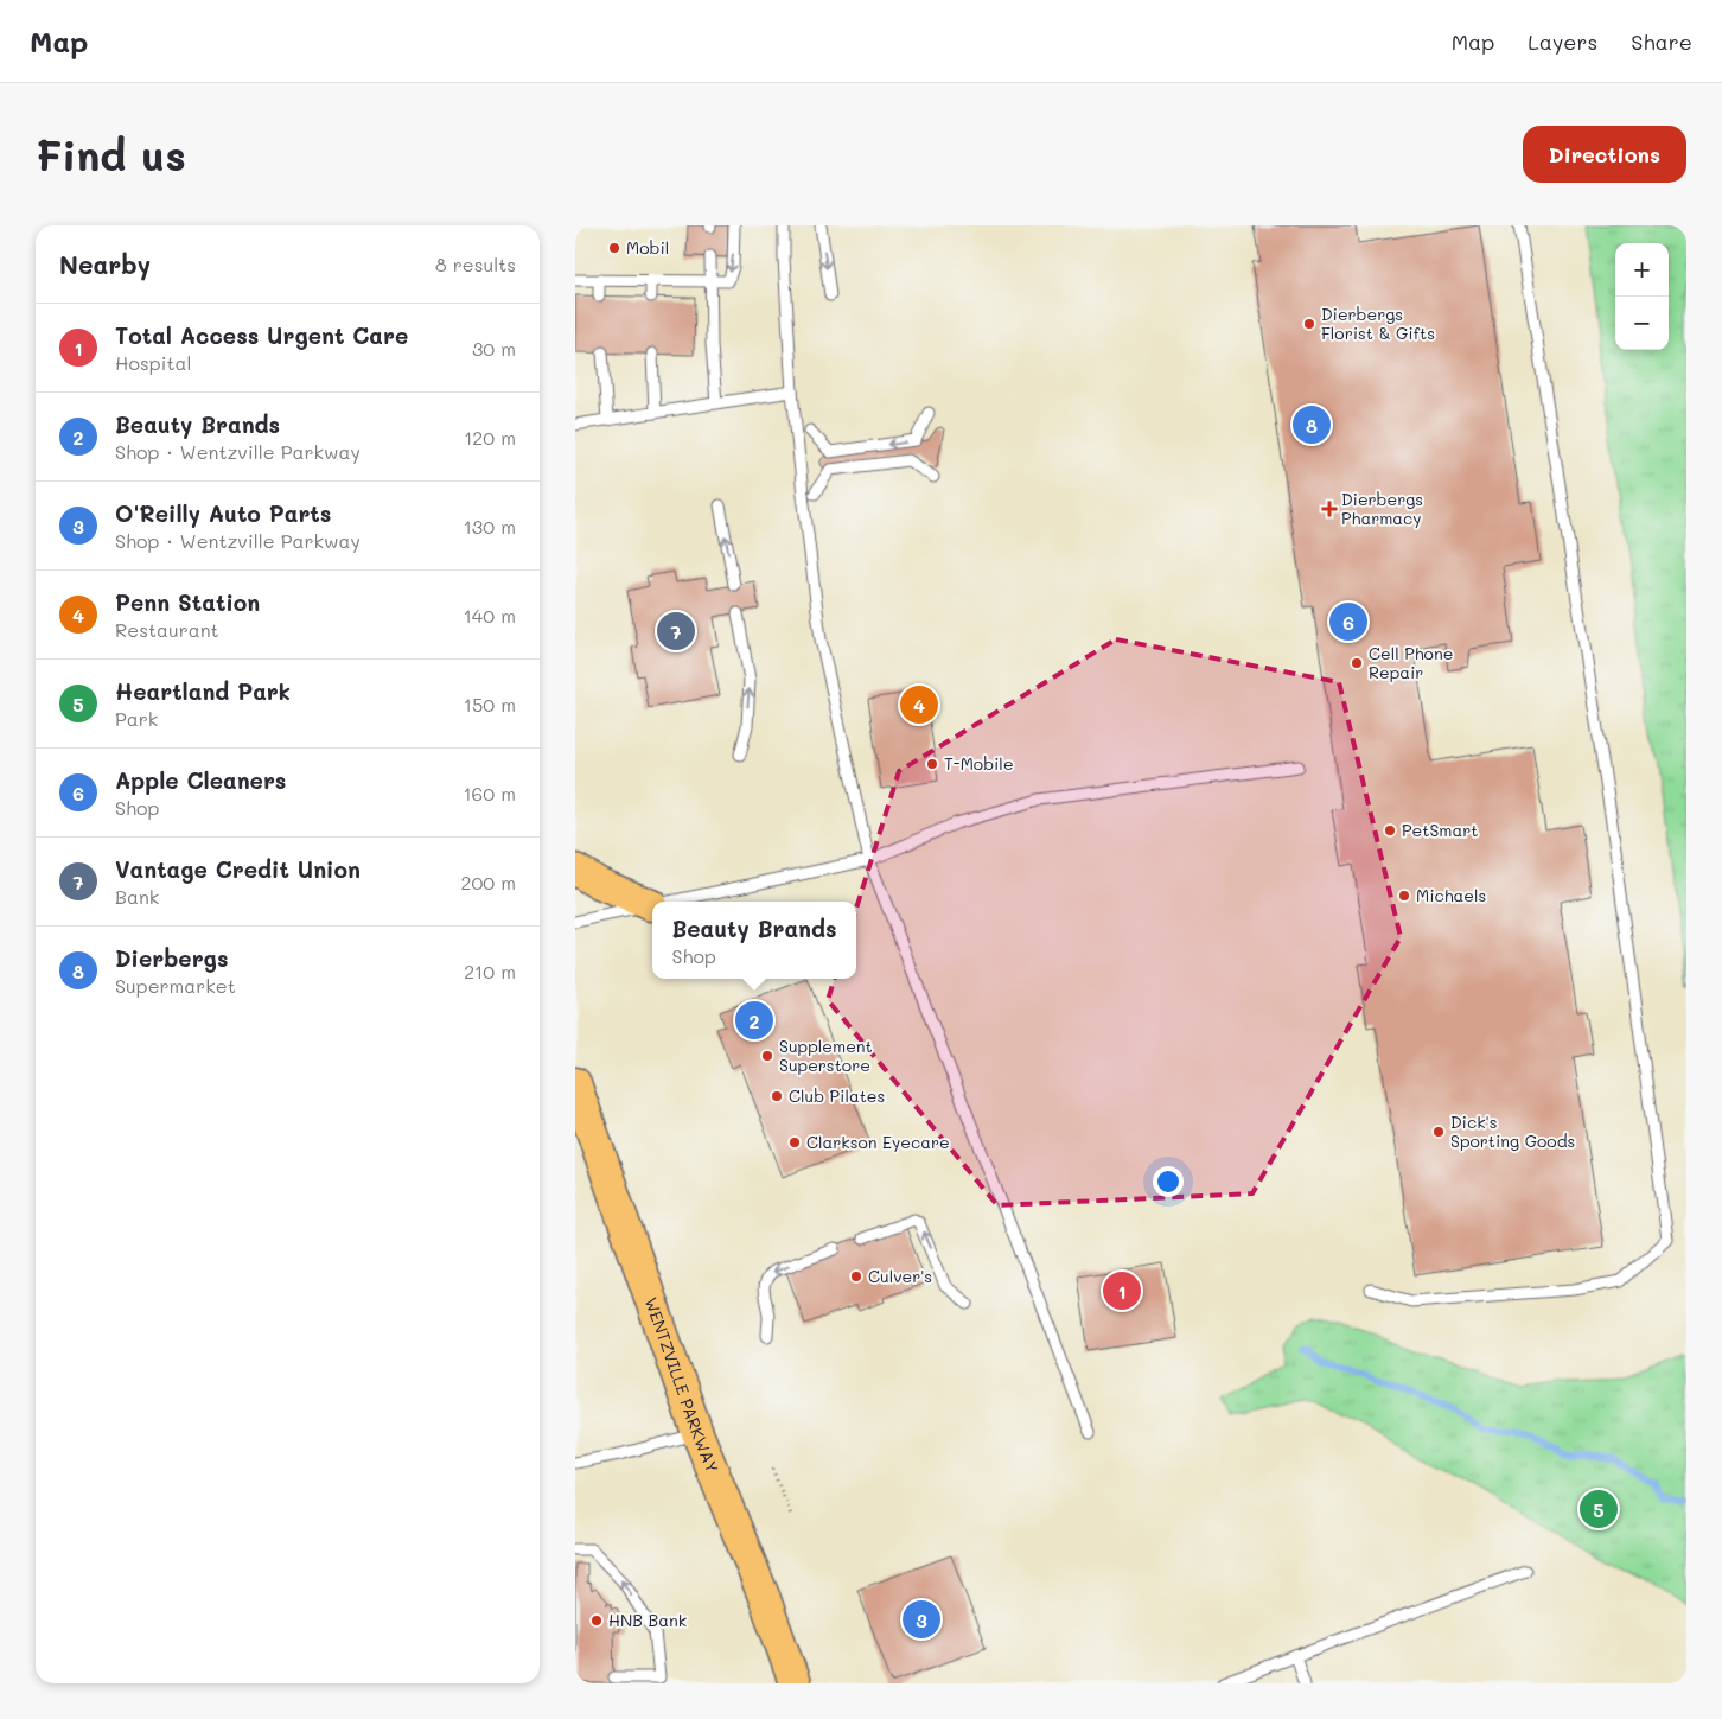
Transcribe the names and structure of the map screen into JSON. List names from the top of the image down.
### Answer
{
  "streets": {
    "main road": ["WENTZVILLE PARKWAY"]
  },
  "places": {
    "other": [
      "Mobil",
      "Dierbergs Florist & Gifts",
      "Cell Phone Repair",
      "T-Mobile",
      "PetSmart",
      "Michaels",
      "Supplement Superstore",
      "Club Pilates",
      "Dick's Sporting Goods",
      "Clarkson Eyecare",
      "Culver's",
      "HNB Bank"
    ],
    "health": ["Dierbergs Pharmacy"]
  },
  "page": {
    "header": "Map",
    "nav": ["Map", "Layers", "Share"],
    "buttons": "Directions",
    "title": "Find us",
    "heading": ["Nearby", "8 results"],
    "map_buttons": ["+", "−"],
    "list": [
      {
        "mark": "1",
        "name": "Total Access Urgent Care",
        "note": "Hospital",
        "value": "30 m"
      },
      {
        "mark": "2",
        "name": "Beauty Brands",
        "note": "Shop · Wentzville Parkway",
        "value": "120 m"
      },
      {
        "mark": "3",
        "name": "O'Reilly Auto Parts",
        "note": "Shop · Wentzville Parkway",
        "value": "130 m"
      },
      {
        "mark": "4",
        "name": "Penn Station",
        "note": "Restaurant",
        "value": "140 m"
      },
      {
        "mark": "5",
        "name": "Heartland Park",
        "note": "Park",
        "value": "150 m"
      },
      {
        "mark": "6",
        "name": "Apple Cleaners",
        "note": "Shop",
        "value": "160 m"
      },
      {
        "mark": "7",
        "name": "Vantage Credit Union",
        "note": "Bank",
        "value": "200 m"
      },
      {
        "mark": "8",
        "name": "Dierbergs",
        "note": "Supermarket",
        "value": "210 m"
      }
    ],
    "pins": [
      "8",
      "6",
      "7",
      "4",
      "2",
      "1",
      "5",
      "3"
    ],
    "popup": ["Beauty Brands", "Shop"]
  }
}
